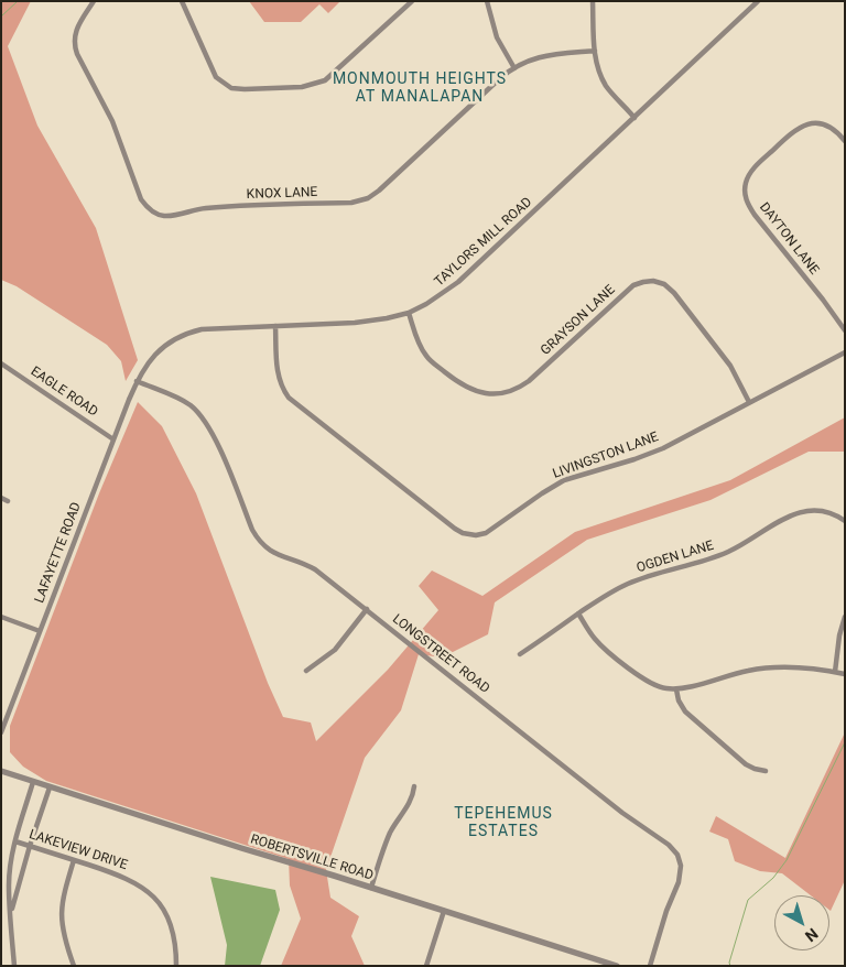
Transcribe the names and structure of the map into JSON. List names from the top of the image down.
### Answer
{
  "streets": {
    "street": [
      "KNOX LANE",
      "DAYTON LANE",
      "TAYLORS MILL ROAD",
      "GRAYSON LANE",
      "EAGLE ROAD",
      "LIVINGSTON LANE",
      "LAFAYETTE ROAD",
      "OGDEN LANE",
      "LONGSTREET ROAD",
      "LAKEVIEW DRIVE",
      "ROBERTSVILLE ROAD"
    ]
  },
  "crossings": [
    ["TAYLORS MILL ROAD", "GRAYSON LANE"],
    ["TAYLORS MILL ROAD", "LIVINGSTON LANE"],
    ["TAYLORS MILL ROAD", "LAFAYETTE ROAD"],
    ["TAYLORS MILL ROAD", "LONGSTREET ROAD"],
    ["GRAYSON LANE", "LIVINGSTON LANE"],
    ["EAGLE ROAD", "LAFAYETTE ROAD"],
    ["LAFAYETTE ROAD", "LONGSTREET ROAD"]
  ],
  "districts": ["MONMOUTH HEIGHTS AT MANALAPAN", "TEPEHEMUS ESTATES"],
  "north": "bottom right"
}
